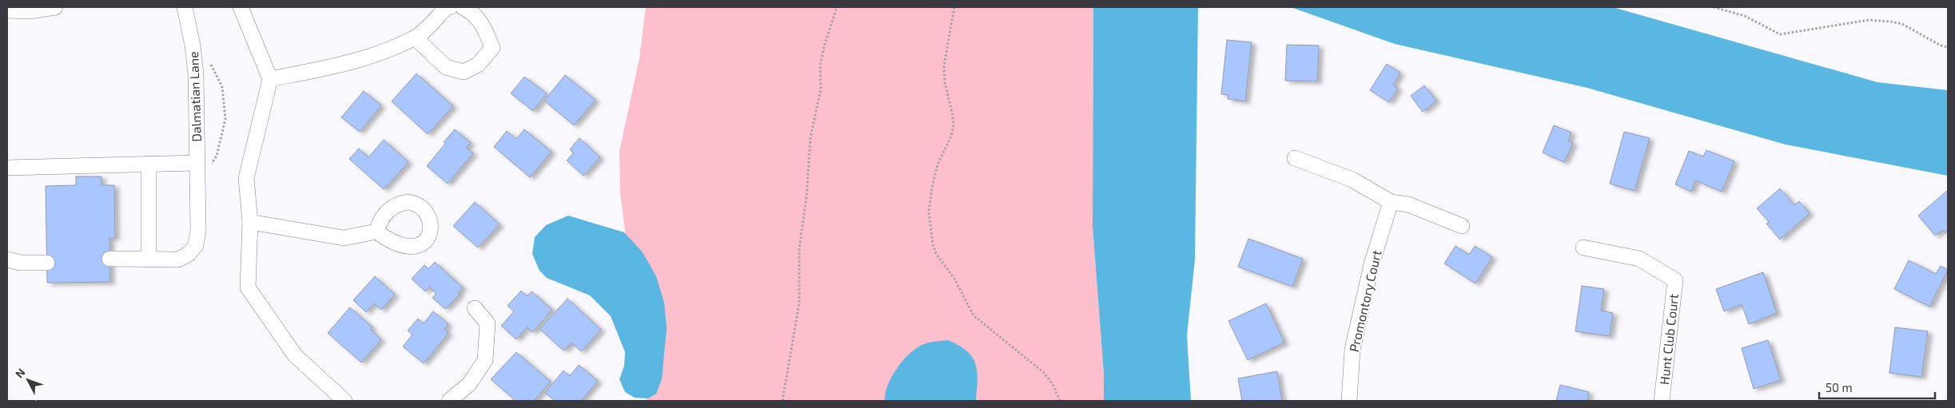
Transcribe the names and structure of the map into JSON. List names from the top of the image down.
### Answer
{
  "streets": {
    "street": ["Dalmatian Lane", "Promontory Court", "Hunt Club Court"]
  },
  "scale_bar": "50 m",
  "north": "top left"
}
